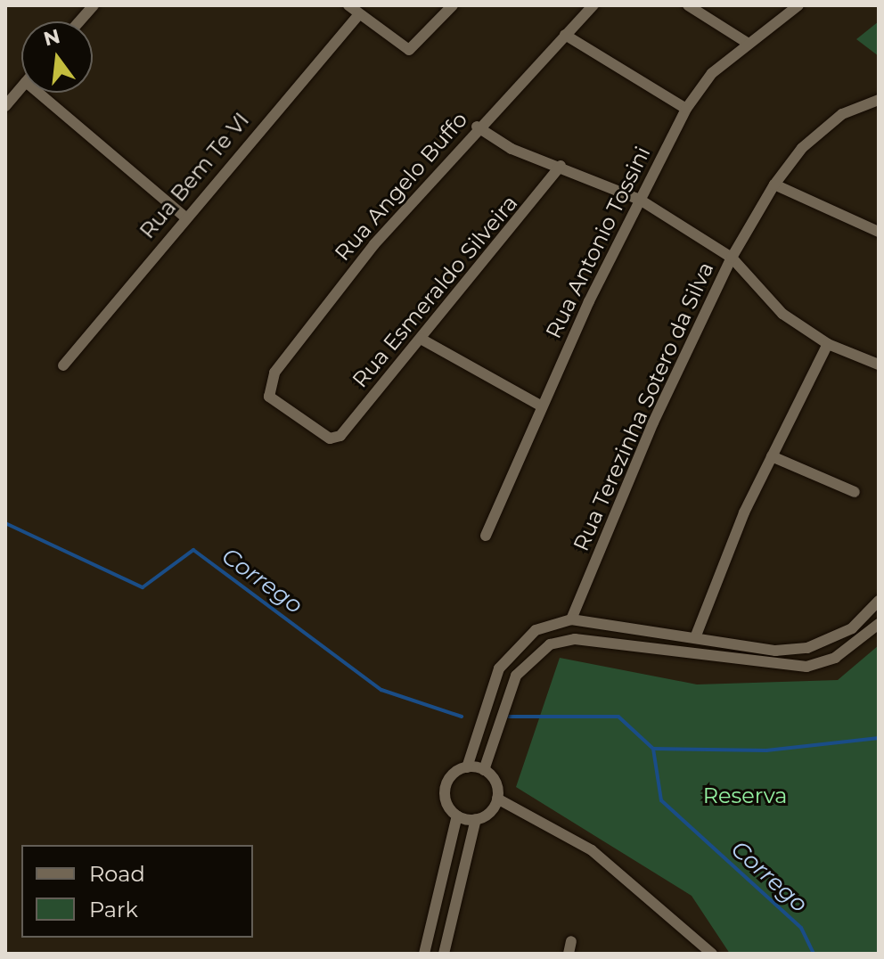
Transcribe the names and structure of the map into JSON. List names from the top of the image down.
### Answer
{
  "streets": {
    "street": [
      "Rua Bem Te VI",
      "Rua Angelo Buffo",
      "Rua Antonio Tossini",
      "Rua Esmeraldo Silveira",
      "Rua Terezinha Sotero da Silva"
    ]
  },
  "crossings": [
    ["Rua Angelo Buffo", "Rua Esmeraldo Silveira"]
  ],
  "water": ["Corrego"],
  "parks": ["Reserva"],
  "legend": ["Road", "Park"],
  "north": "top"
}
